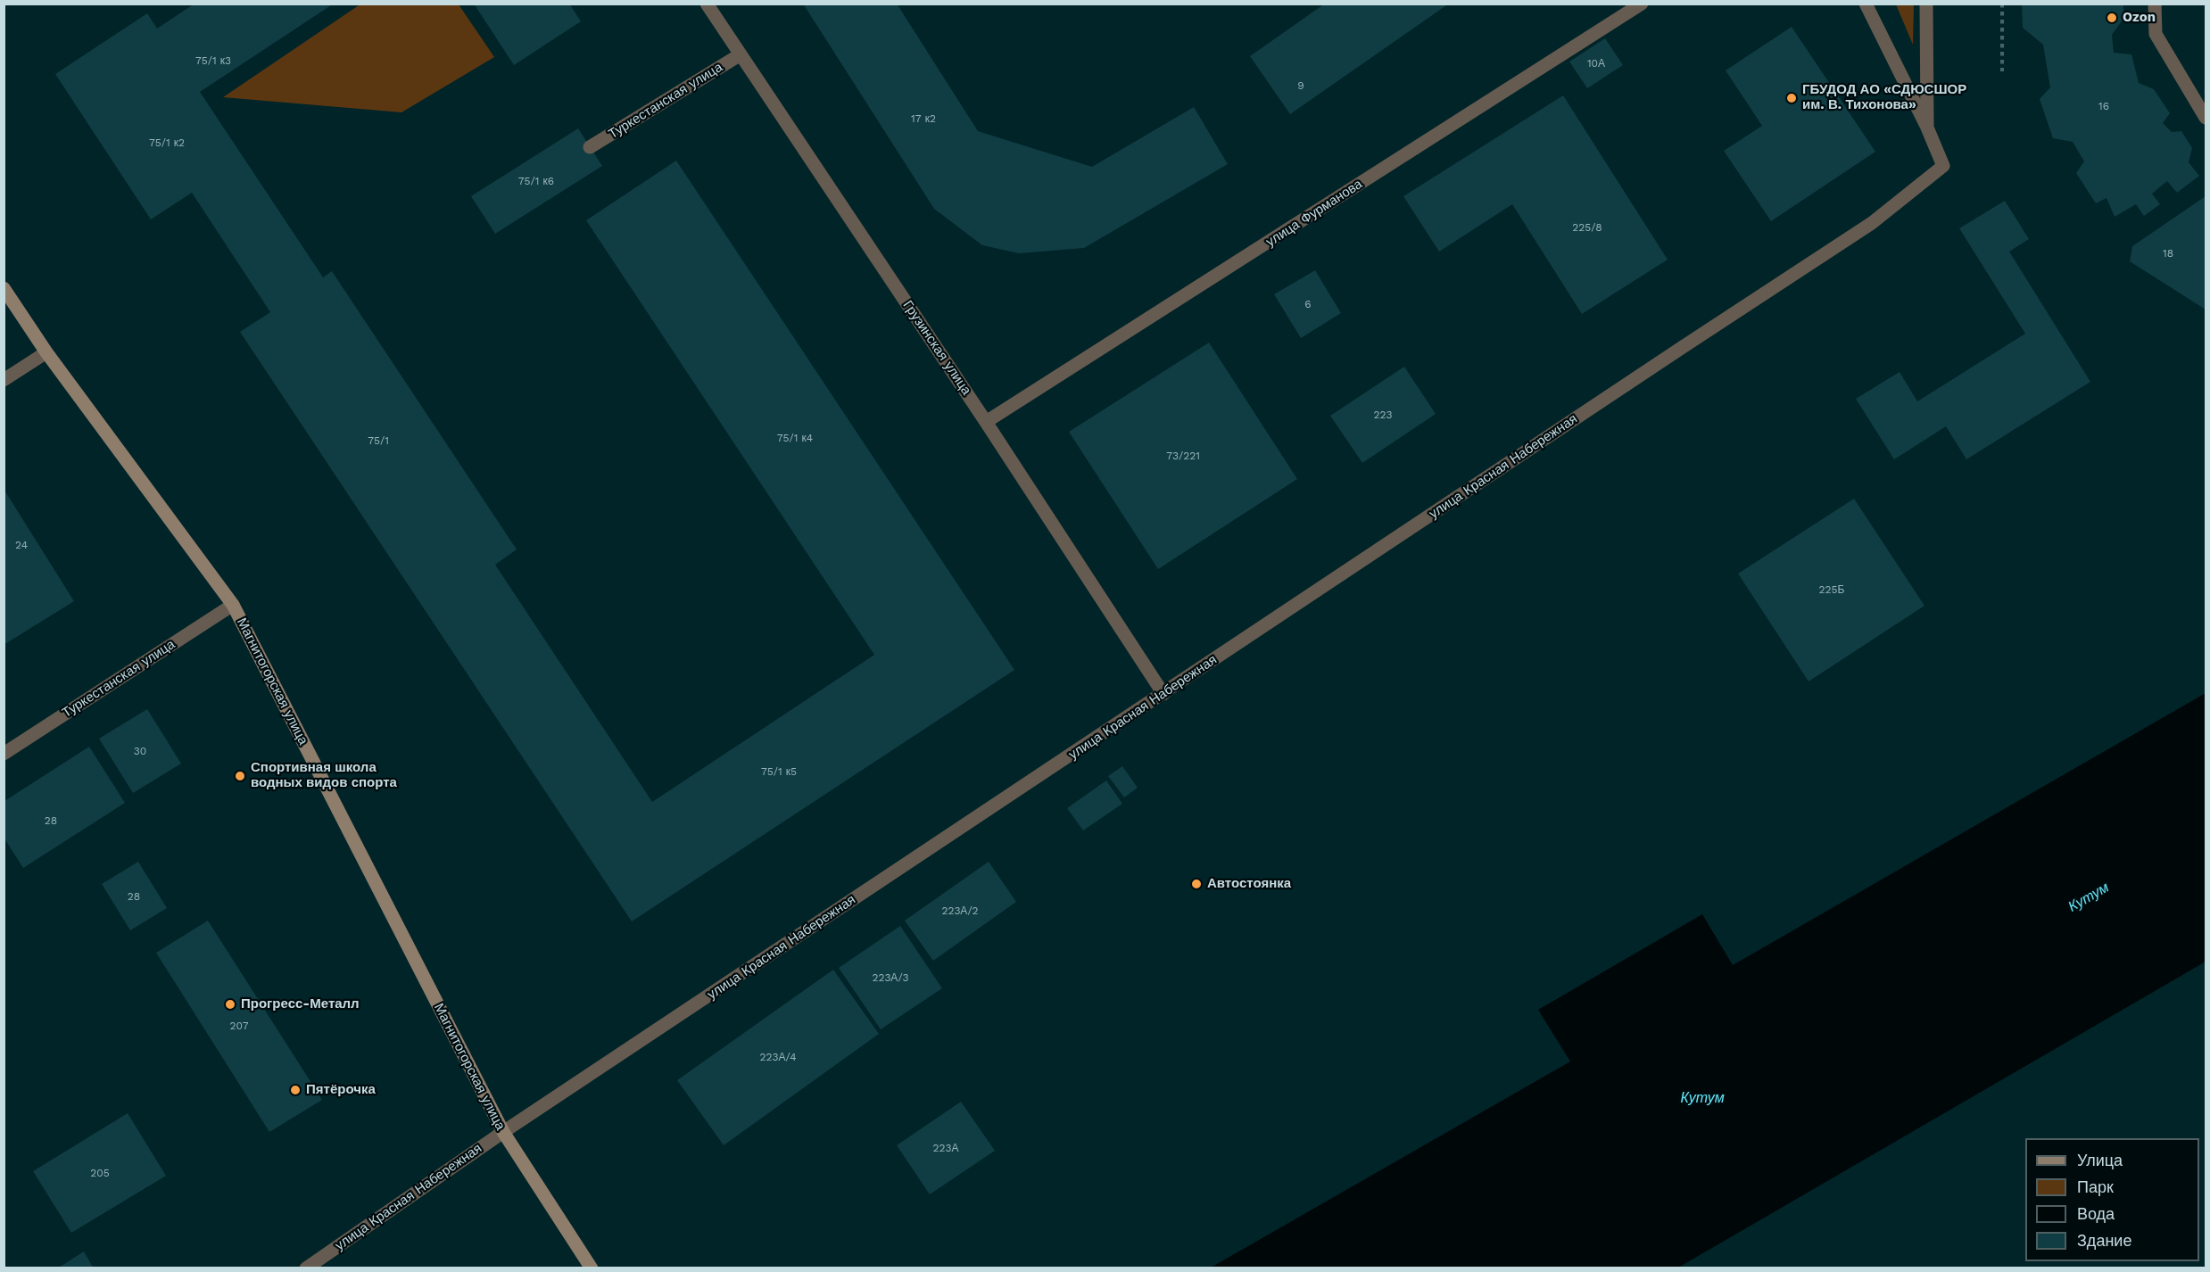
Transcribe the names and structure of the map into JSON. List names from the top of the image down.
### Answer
{
  "streets": {
    "main road": ["Магнитогорская улица"],
    "street": [
      "Туркестанская улица",
      "улица Фурманова",
      "Грузинская улица",
      "улица Красная Набережная"
    ]
  },
  "crossings": [
    ["Туркестанская улица", "Грузинская улица"],
    ["Туркестанская улица", "Магнитогорская улица"],
    ["улица Фурманова", "Грузинская улица"],
    ["Грузинская улица", "улица Красная Набережная"],
    ["улица Красная Набережная", "Магнитогорская улица"]
  ],
  "water": ["Кутум"],
  "places": [
    "Ozon",
    "ГБУДОД АО «СДЮСШОР им. В. Тихонова»",
    "Спортивная школа водных видов спорта",
    "Автостоянка",
    "Прогресс-Металл",
    "Пятёрочка"
  ],
  "house_numbers": [
    "75/1 к3",
    "10А",
    "9",
    "16",
    "17 к2",
    "75/1 к2",
    "75/1 к6",
    "225/8",
    "18",
    "6",
    "223",
    "75/1 к4",
    "75/1",
    "73/221",
    "24",
    "225Б",
    "30",
    "75/1 к5",
    "28",
    "28",
    "223А/2",
    "223А/3",
    "207",
    "223А/4",
    "223А",
    "205"
  ],
  "legend": [
    "Улица",
    "Парк",
    "Вода",
    "Здание"
  ]
}
